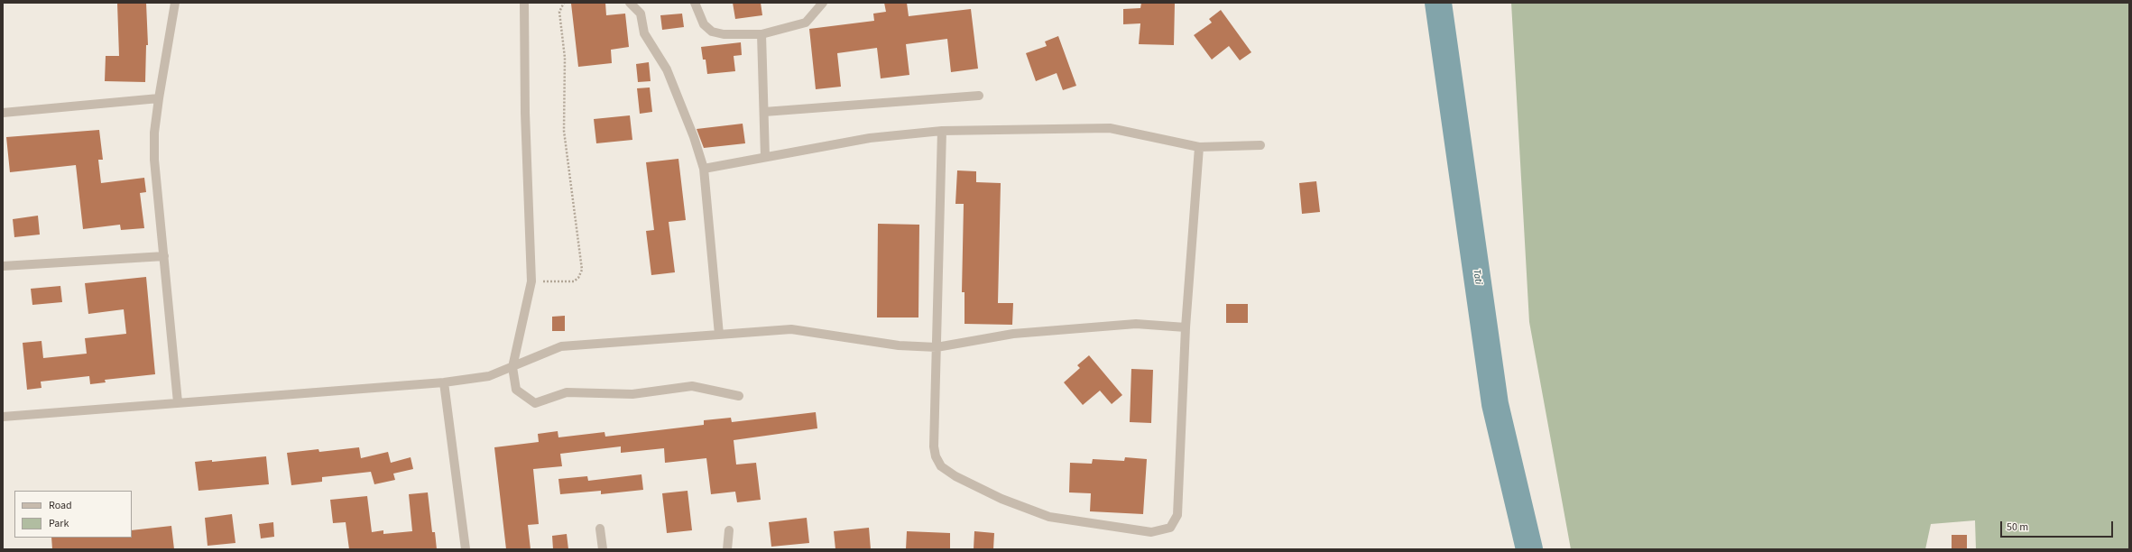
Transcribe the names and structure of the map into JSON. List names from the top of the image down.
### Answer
{
  "water": ["Tati"],
  "legend": ["Road", "Park"],
  "scale_bar": "50 m"
}
